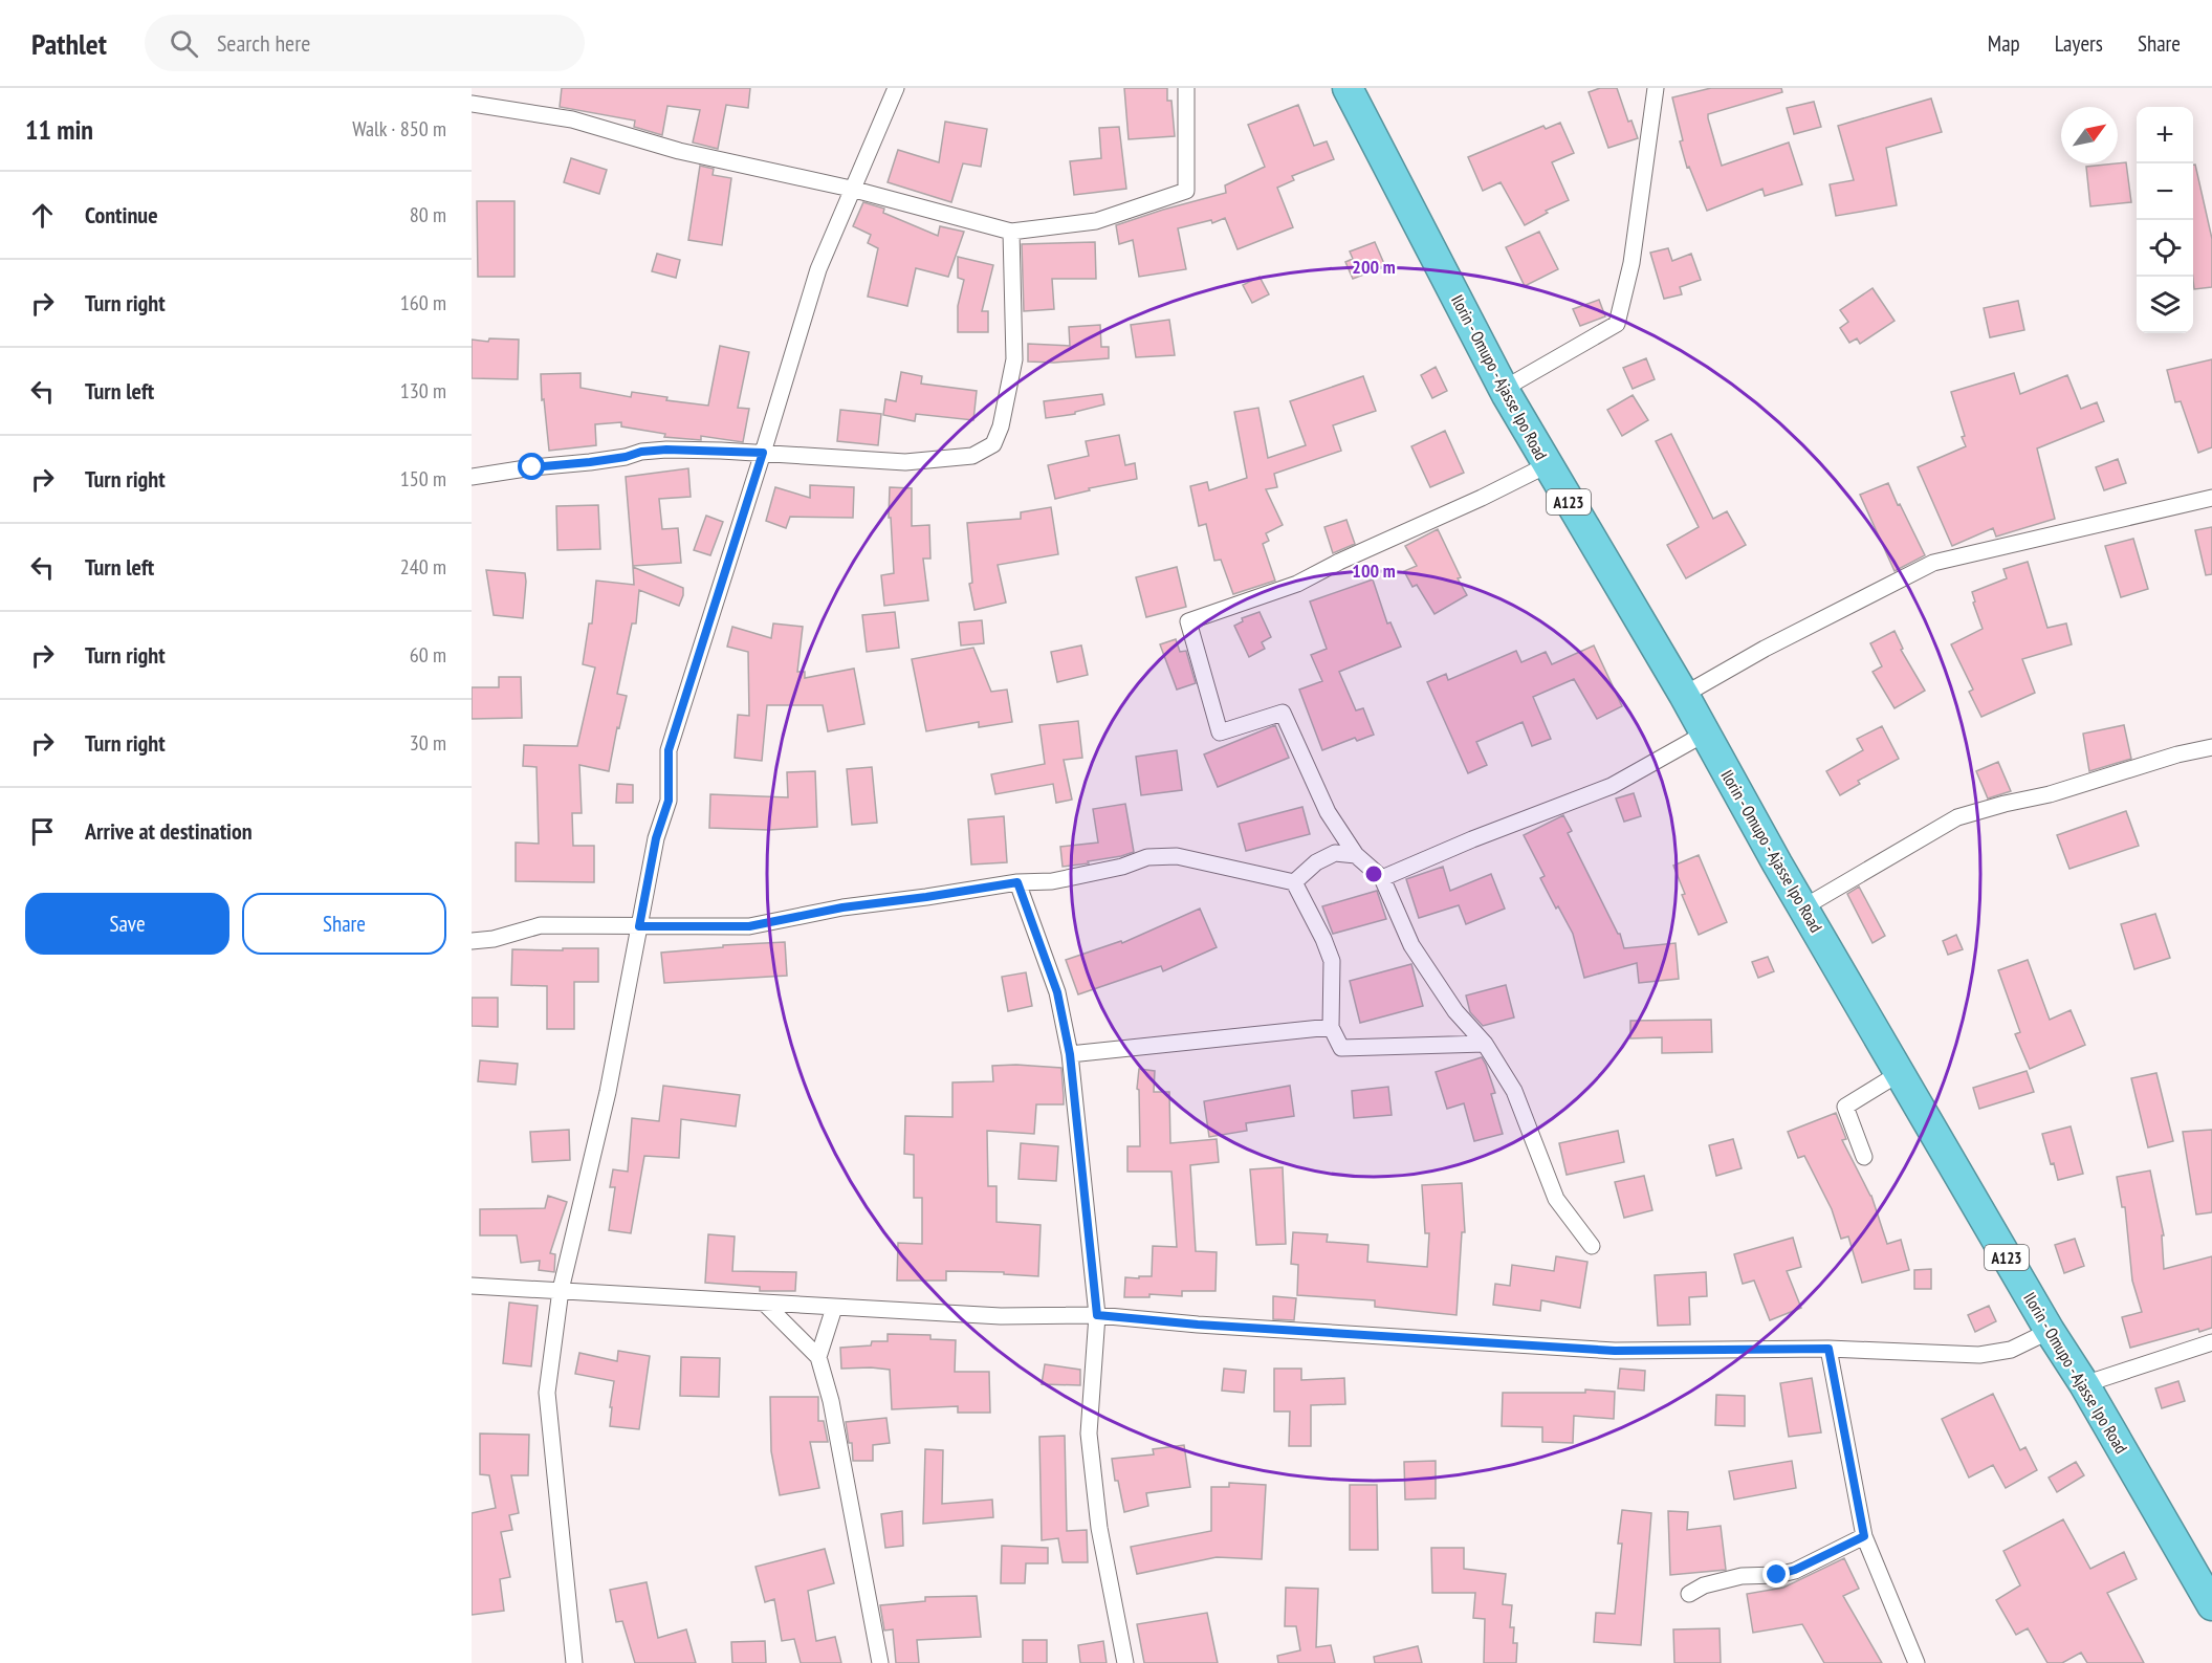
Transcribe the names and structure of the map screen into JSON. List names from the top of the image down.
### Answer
{
  "streets": {
    "highway": ["Ilorin - Omupo - Ajasse Ipo Road", "A123"]
  },
  "north": "top right",
  "page": {
    "header": "Pathlet",
    "search": "Search here",
    "nav": ["Map", "Layers", "Share"],
    "heading": ["11 min", "Walk · 850 m"],
    "map_buttons": ["+", "−"],
    "list": [
      ["Continue", "80 m"],
      ["Turn right", "160 m"],
      ["Turn left", "130 m"],
      ["Turn right", "150 m"],
      ["Turn left", "240 m"],
      ["Turn right", "60 m"],
      ["Turn right", "30 m"],
      "Arrive at destination"
    ],
    "buttons": ["Save", "Share"]
  },
  "rings": ["200 m", "100 m"]
}
